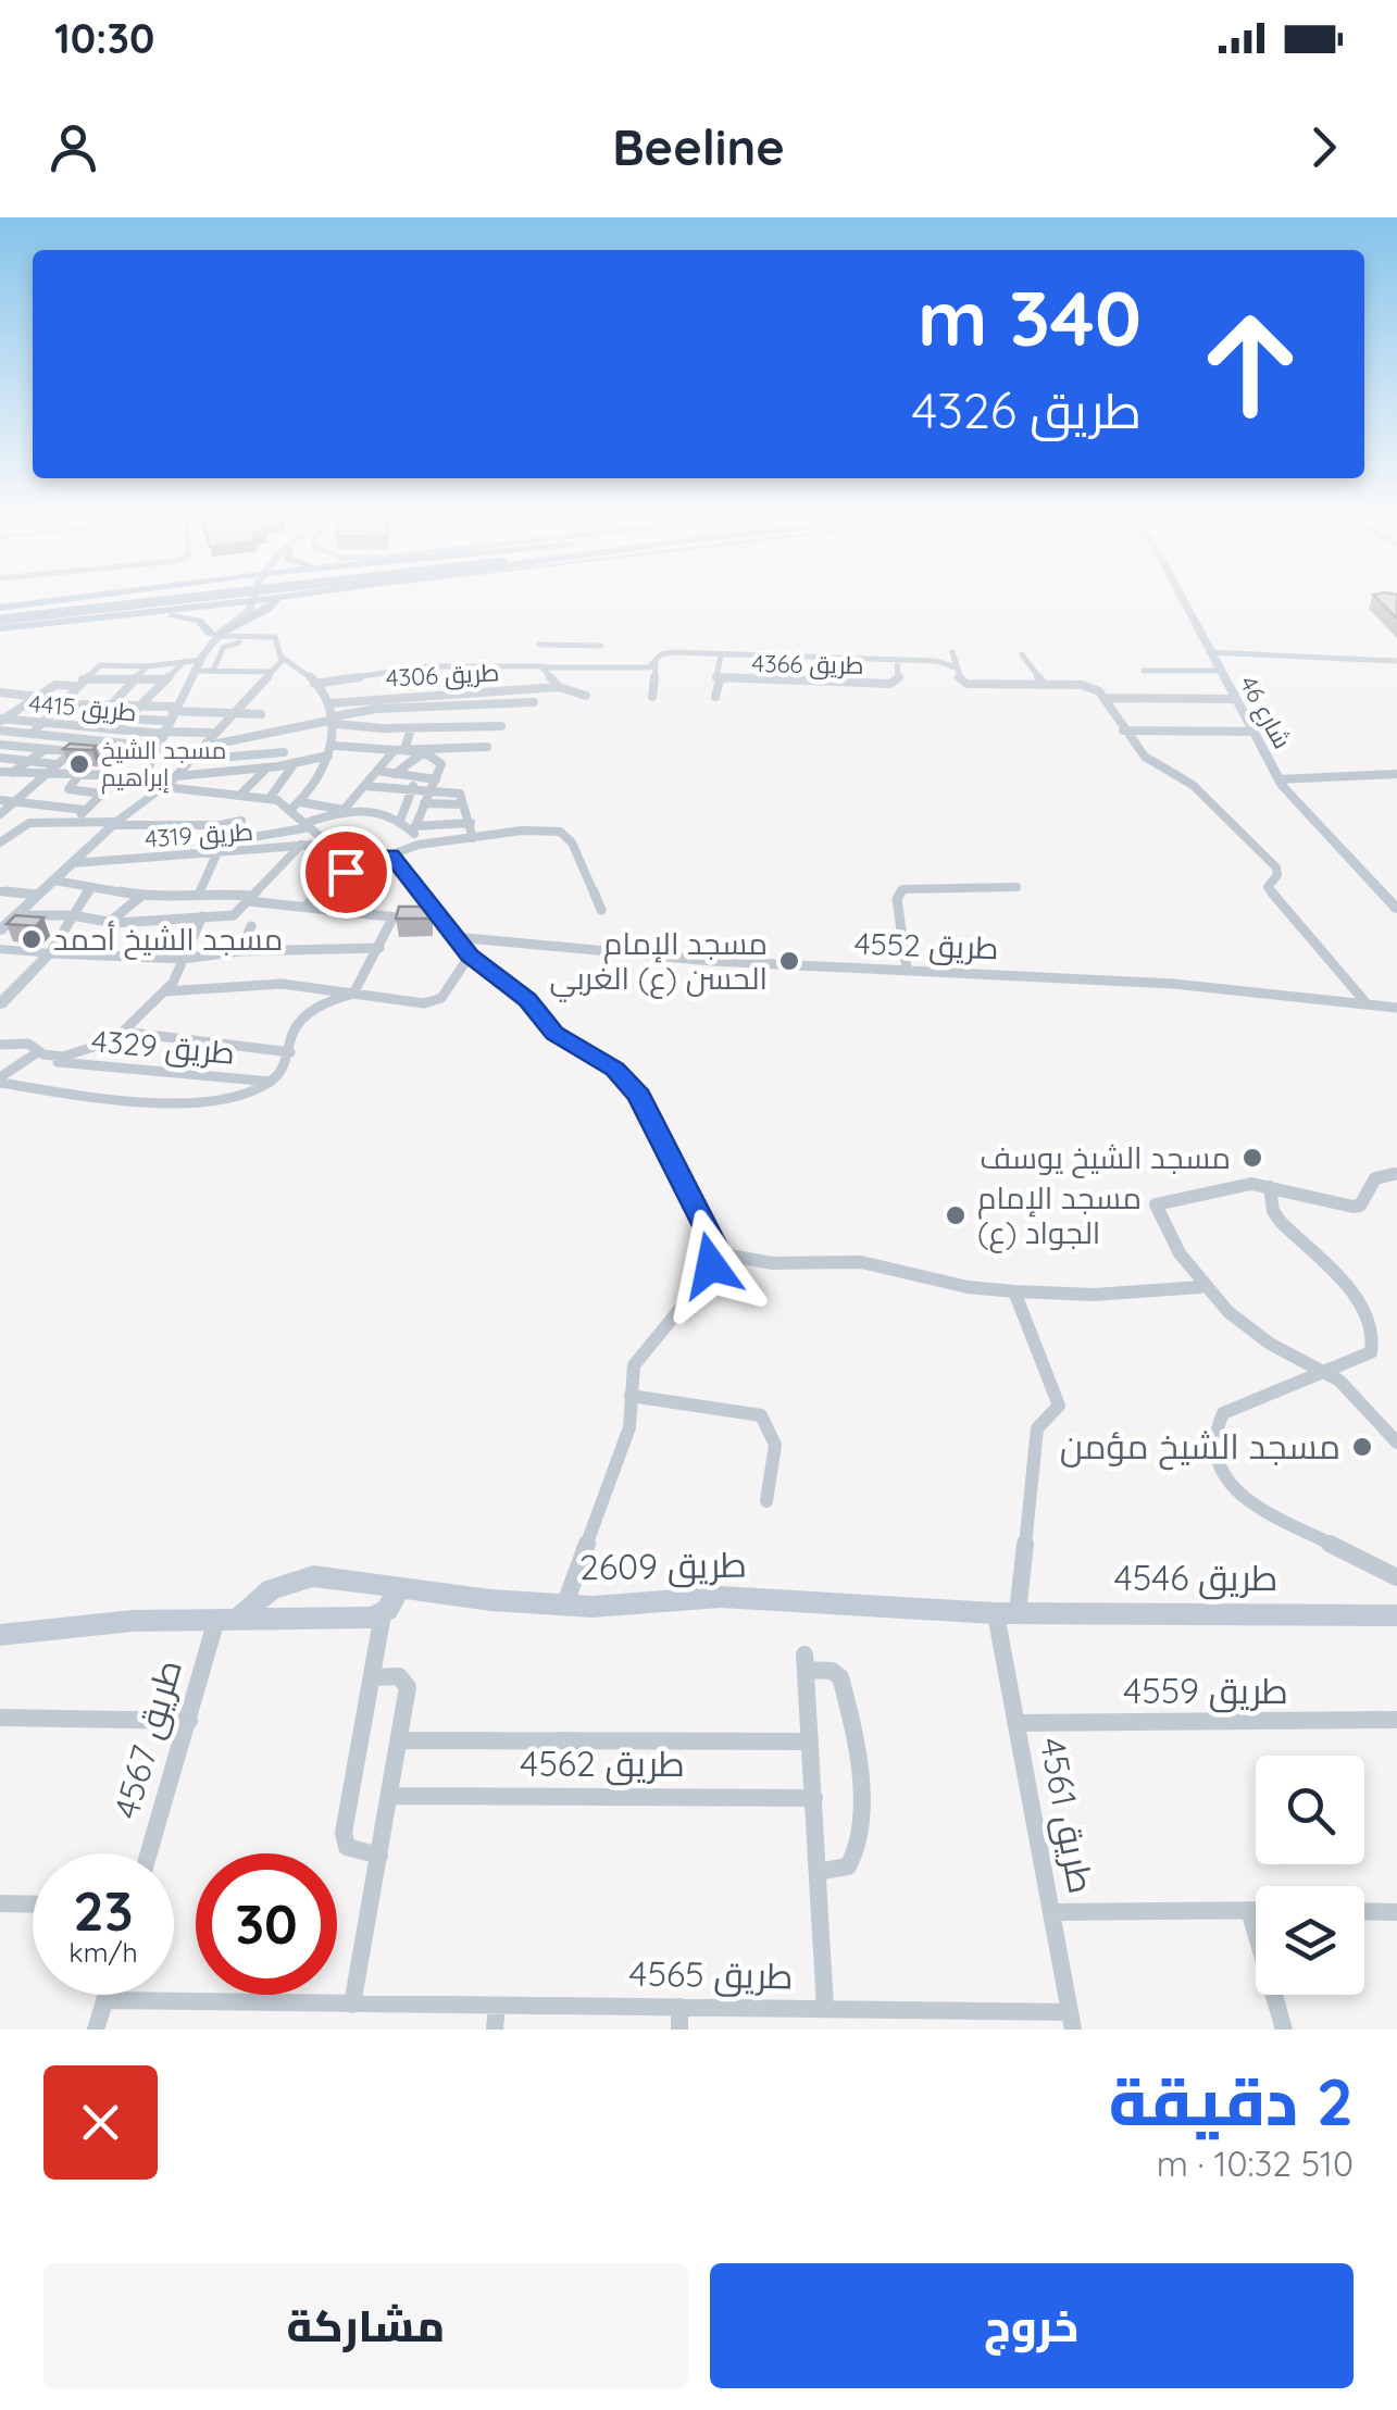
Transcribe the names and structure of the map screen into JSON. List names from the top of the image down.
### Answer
{
  "streets": {
    "street": [
      "طريق 4366",
      "طريق 4306",
      "طريق 4415",
      "شارع 46",
      "طريق 4319",
      "طريق 4552",
      "طريق 4329",
      "طريق 2609",
      "طريق 4546",
      "طريق 4559",
      "طريق 4567",
      "طريق 4562",
      "طريق 4561",
      "طريق 4565"
    ]
  },
  "crossings": [
    ["طريق 4366", "شارع 46"],
    ["طريق 2609", "طريق 4546"],
    ["طريق 2609", "طريق 4567"],
    ["طريق 2609", "طريق 4561"],
    ["طريق 4546", "طريق 4561"],
    ["طريق 4559", "طريق 4561"],
    ["طريق 4561", "طريق 4565"]
  ],
  "places": [
    "مسجد الشيخ إبراهيم",
    "مسجد الشيخ أحمد",
    "مسجد الإمام الحسن (ع) الغربي",
    "مسجد الشيخ يوسف",
    "مسجد الإمام الجواد (ع)",
    "مسجد الشيخ مؤمن"
  ],
  "page": {
    "status": "10:30",
    "header": "Beeline",
    "turn": ["340 m", "طريق 4326"],
    "speed": "23 km/h",
    "limit": "30",
    "heading": ["2 دقيقة", "510 m · 10:32"],
    "buttons": ["خروج", "مشاركة"]
  }
}
